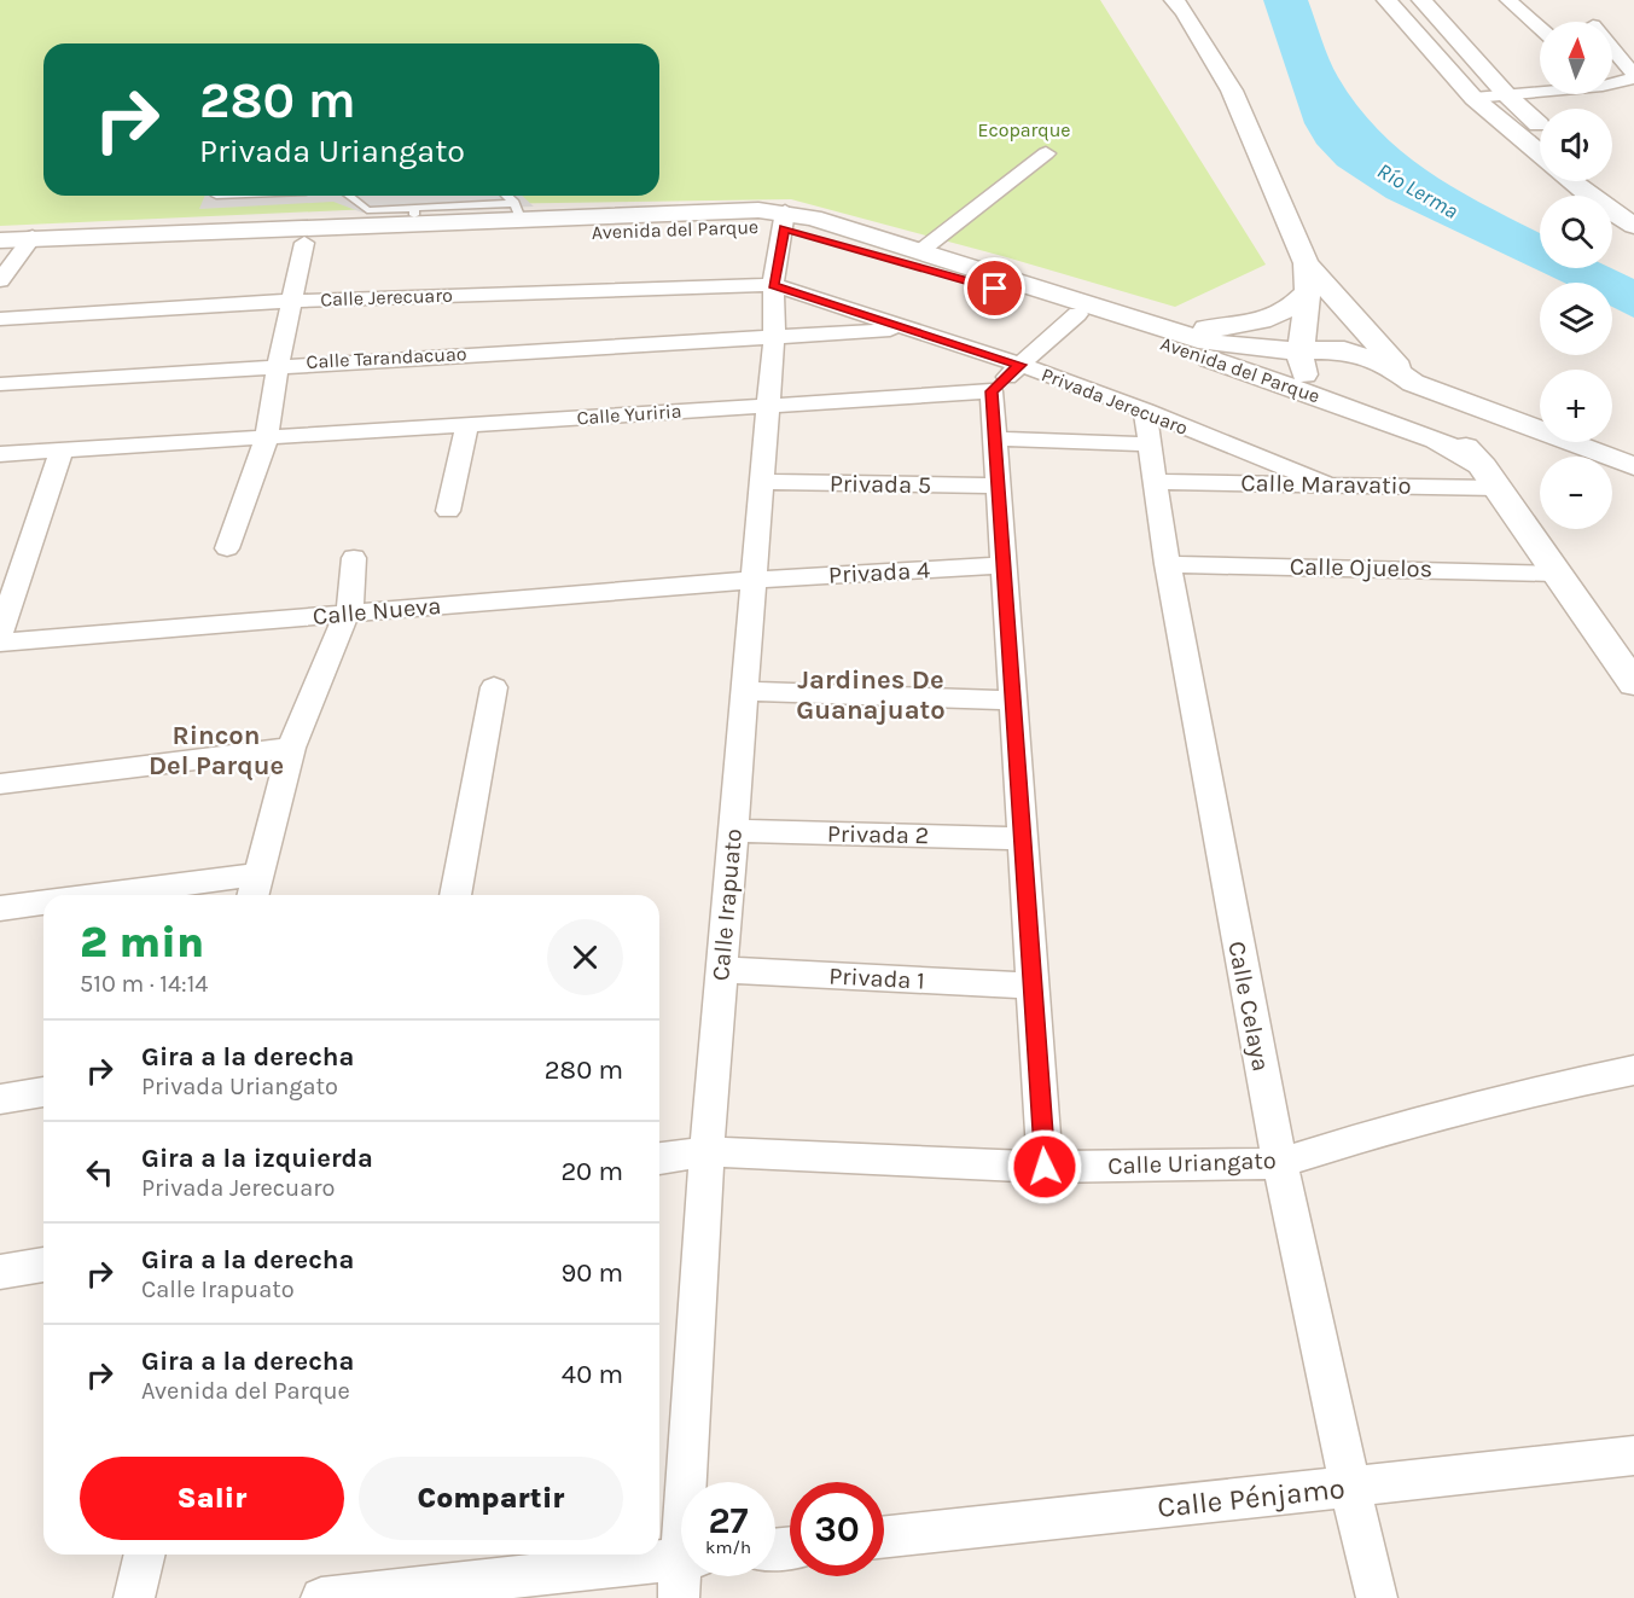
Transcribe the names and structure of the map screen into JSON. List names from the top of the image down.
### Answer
{
  "streets": {
    "street": [
      "Avenida del Parque",
      "Calle Jerecuaro",
      "Calle Tarandacuao",
      "Privada Jerecuaro",
      "Calle Yuriria",
      "Privada 5",
      "Calle Maravatio",
      "Calle Ojuelos",
      "Privada 4",
      "Calle Nueva",
      "Privada 2",
      "Calle Irapuato",
      "Privada 1",
      "Calle Celaya",
      "Calle Uriangato",
      "Calle Pénjamo"
    ]
  },
  "crossings": [
    ["Avenida del Parque", "Calle Maravatio"],
    ["Avenida del Parque", "Calle Irapuato"],
    ["Calle Jerecuaro", "Privada Jerecuaro"],
    ["Calle Jerecuaro", "Calle Irapuato"],
    ["Calle Tarandacuao", "Privada Jerecuaro"],
    ["Calle Tarandacuao", "Calle Irapuato"],
    ["Privada Jerecuaro", "Calle Maravatio"],
    ["Privada Jerecuaro", "Calle Irapuato"],
    ["Privada Jerecuaro", "Calle Celaya"],
    ["Calle Yuriria", "Calle Irapuato"],
    ["Privada 5", "Calle Irapuato"],
    ["Calle Maravatio", "Calle Celaya"],
    ["Calle Ojuelos", "Calle Celaya"],
    ["Privada 4", "Calle Nueva"],
    ["Privada 4", "Calle Irapuato"],
    ["Calle Nueva", "Calle Irapuato"],
    ["Privada 2", "Calle Irapuato"],
    ["Calle Irapuato", "Privada 1"],
    ["Calle Irapuato", "Calle Uriangato"],
    ["Calle Celaya", "Calle Uriangato"],
    ["Calle Celaya", "Calle Pénjamo"]
  ],
  "districts": ["Jardines De Guanajuato", "Rincon Del Parque"],
  "water": ["Río Lerma"],
  "parks": ["Ecoparque"],
  "north": "top",
  "page": {
    "map_buttons": ["+", "−"],
    "turn": ["280 m", "Privada Uriangato"],
    "heading": ["2 min", "510 m · 14:14"],
    "list": [
      {
        "name": "Gira a la derecha",
        "note": "Privada Uriangato",
        "value": "280 m"
      },
      {
        "name": "Gira a la izquierda",
        "note": "Privada Jerecuaro",
        "value": "20 m"
      },
      {
        "name": "Gira a la derecha",
        "note": "Calle Irapuato",
        "value": "90 m"
      },
      {
        "name": "Gira a la derecha",
        "note": "Avenida del Parque",
        "value": "40 m"
      }
    ],
    "buttons": ["Salir", "Compartir"],
    "speed": "27 km/h",
    "limit": "30"
  }
}
